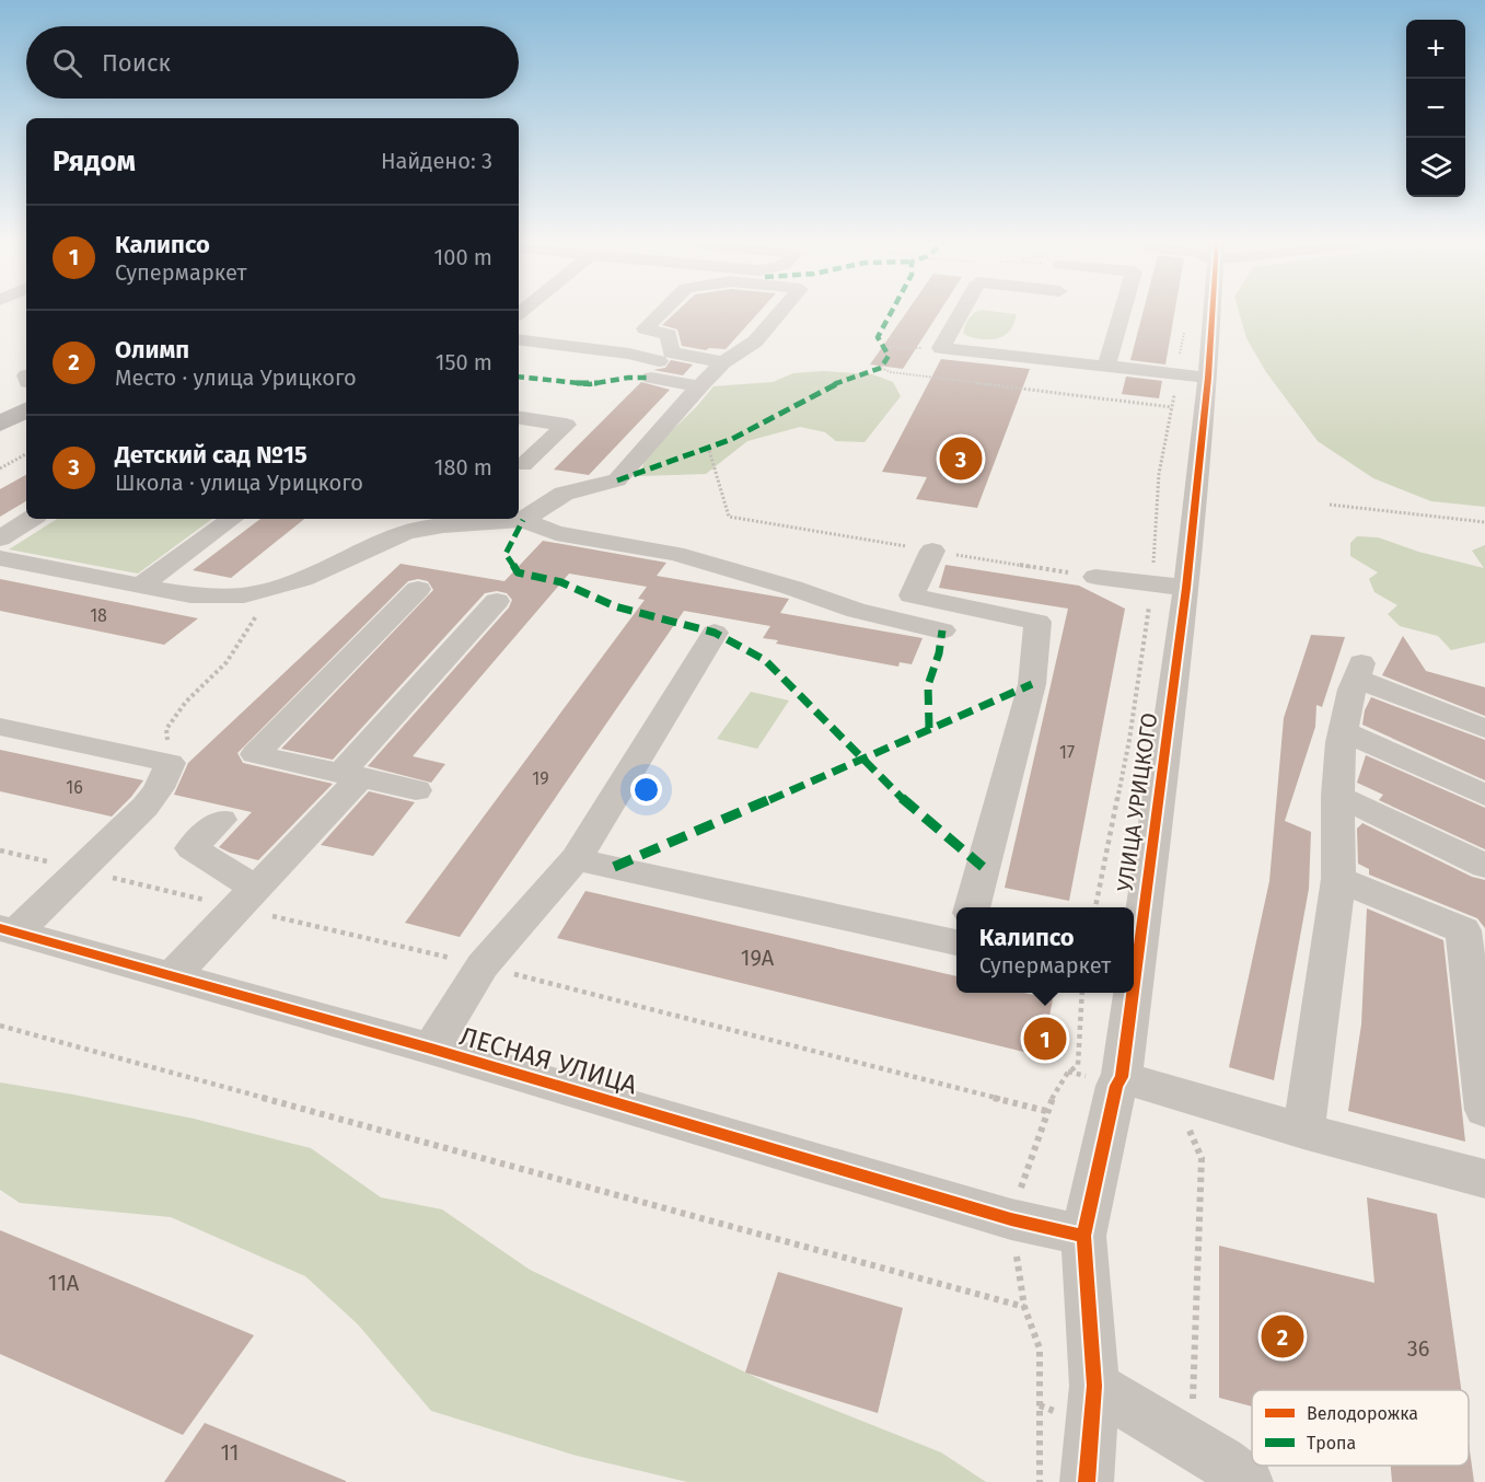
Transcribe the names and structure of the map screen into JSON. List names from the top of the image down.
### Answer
{
  "streets": {
    "street": ["УЛИЦА УРИЦКОГО", "ЛЕСНАЯ УЛИЦА"]
  },
  "crossings": [
    ["УЛИЦА УРИЦКОГО", "ЛЕСНАЯ УЛИЦА"]
  ],
  "house_numbers": [
    "18",
    "17",
    "19",
    "16",
    "19А",
    "11А",
    "36",
    "11"
  ],
  "legend": ["Велодорожка", "Тропа"],
  "page": {
    "map_buttons": ["+", "−"],
    "search": "Поиск",
    "heading": ["Рядом", "Найдено: 3"],
    "list": [
      {
        "mark": "1",
        "name": "Калипсо",
        "note": "Супермаркет",
        "value": "100 m"
      },
      {
        "mark": "2",
        "name": "Олимп",
        "note": "Место · улица Урицкого",
        "value": "150 m"
      },
      {
        "mark": "3",
        "name": "Детский сад №15",
        "note": "Школа · улица Урицкого",
        "value": "180 m"
      }
    ],
    "pins": ["3", "1", "2"],
    "popup": ["Калипсо", "Супермаркет"]
  }
}
